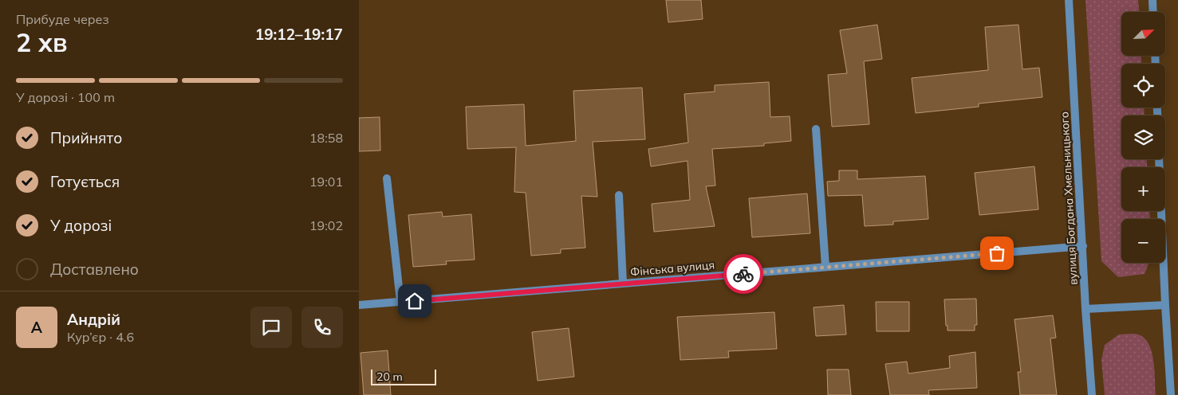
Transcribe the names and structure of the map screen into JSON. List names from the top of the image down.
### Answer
{
  "streets": {
    "street": ["вулиця Богдана Хмельницького", "Фінська вулиця"]
  },
  "crossings": [
    ["вулиця Богдана Хмельницького", "Фінська вулиця"]
  ],
  "scale_bar": "20 m",
  "north": "top right",
  "page": {
    "heading": ["2 хв", "Прибуде через", "19:12–19:17"],
    "panel": ["Андрій", "Кур’єр · 4.6"],
    "map_buttons": ["+", "−"],
    "bar": "У дорозі · 100 m",
    "list": [
      ["Прийнято", "18:58"],
      ["Готується", "19:01"],
      ["У дорозі", "19:02"],
      "Доставлено"
    ],
    "round": "А",
    "scale": "20 m"
  }
}
